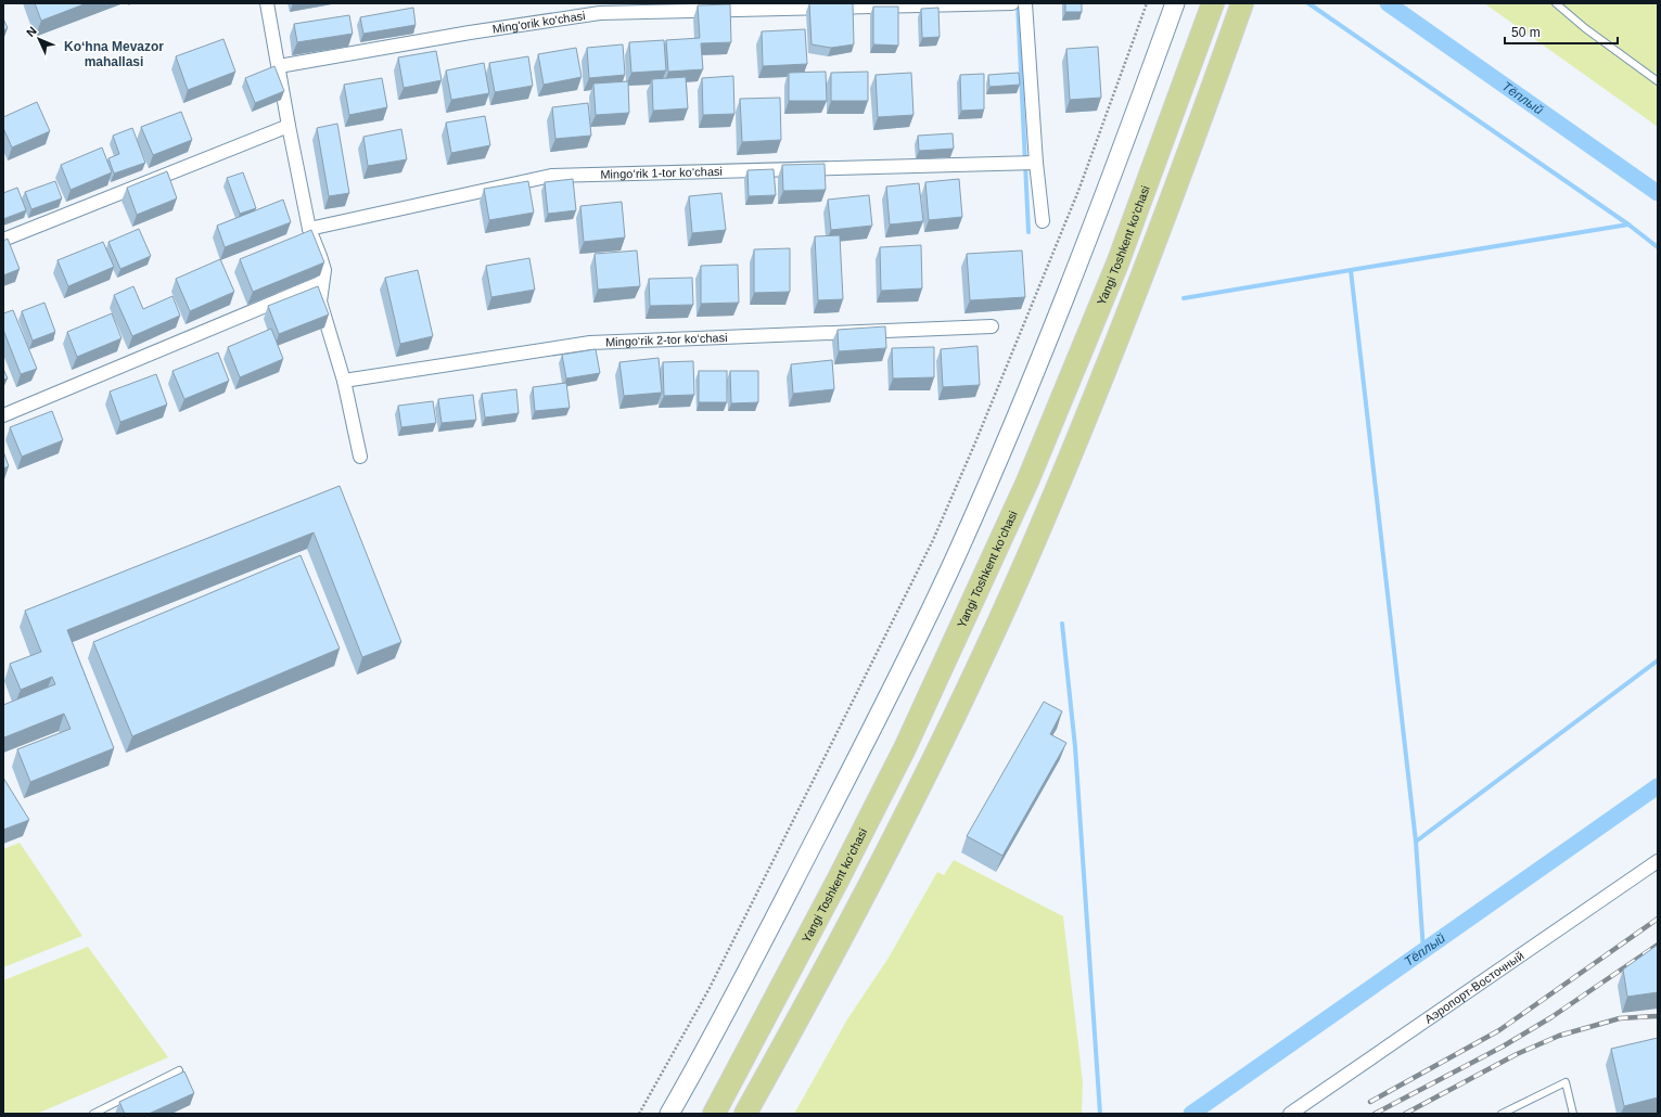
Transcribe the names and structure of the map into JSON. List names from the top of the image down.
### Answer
{
  "streets": {
    "highway": ["Yangi Toshkent ko‘chasi"],
    "street": [
      "Ming'orik ko'chasi",
      "Mingo‘rik 1-tor ko‘chasi",
      "Mingo‘rik 2-tor ko‘chasi",
      "Аэропорт-Восточный"
    ]
  },
  "districts": ["Koʻhna Mevazor mahallasi"],
  "water": ["Тёплый"],
  "scale_bar": "50 m",
  "north": "top left"
}
